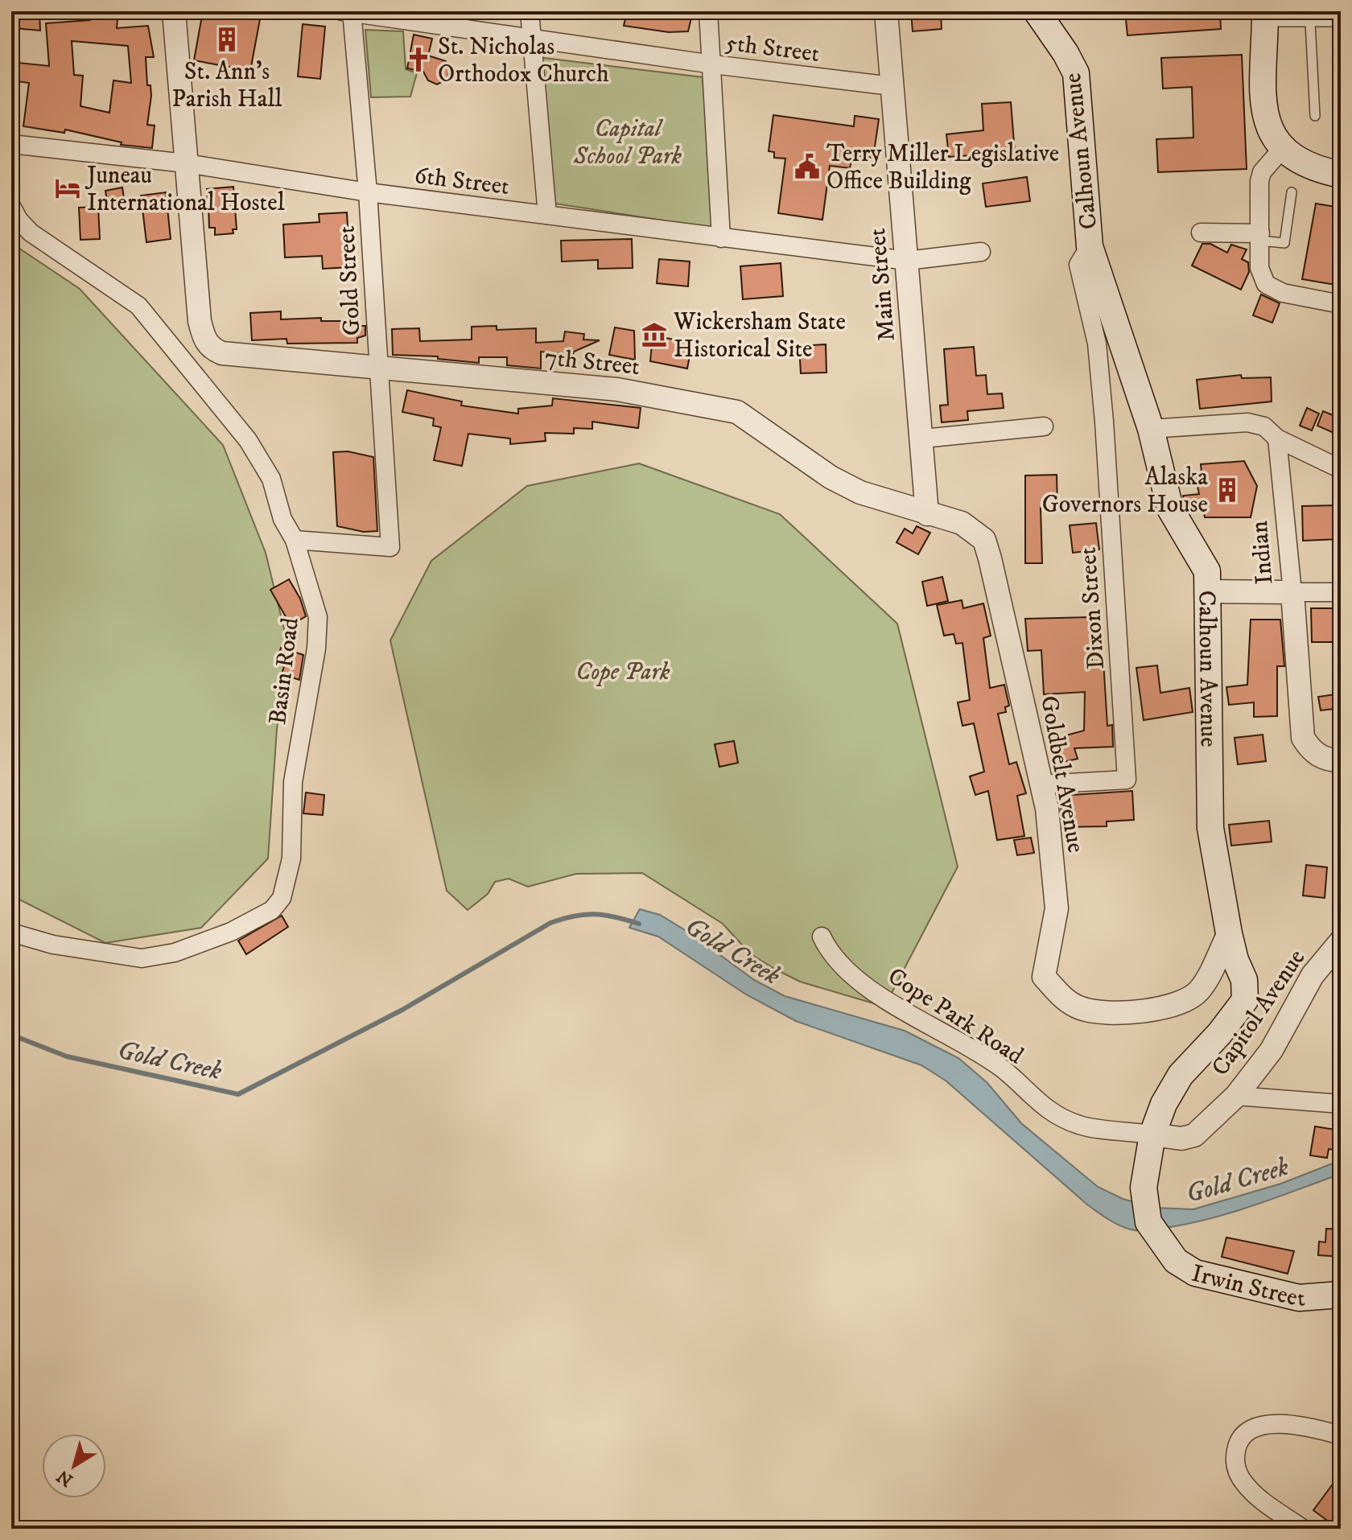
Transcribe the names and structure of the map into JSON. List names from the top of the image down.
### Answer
{
  "streets": {
    "main road": ["Calhoun Avenue", "Irwin Street"],
    "street": [
      "5th Street",
      "6th Street",
      "Gold Street",
      "Main Street",
      "7th Street",
      "Indian",
      "Dixon Street",
      "Basin Road",
      "Goldbelt Avenue",
      "Capitol Avenue",
      "Cope Park Road"
    ]
  },
  "crossings": [
    ["5th Street", "Gold Street"],
    ["5th Street", "Main Street"],
    ["Calhoun Avenue", "Dixon Street"],
    ["Calhoun Avenue", "Goldbelt Avenue"],
    ["Calhoun Avenue", "Capitol Avenue"],
    ["Calhoun Avenue", "Cope Park Road"],
    ["Calhoun Avenue", "Irwin Street"],
    ["6th Street", "Gold Street"],
    ["6th Street", "Main Street"],
    ["6th Street", "7th Street"],
    ["Gold Street", "7th Street"],
    ["Gold Street", "Basin Road"],
    ["Main Street", "7th Street"],
    ["7th Street", "Goldbelt Avenue"],
    ["Dixon Street", "Goldbelt Avenue"],
    ["Capitol Avenue", "Cope Park Road"]
  ],
  "water": ["Gold Creek"],
  "parks": ["Capital School Park", "Cope Park"],
  "places": {
    "building": ["St. Ann's Parish Hall", "Alaska Governors House"],
    "church": ["St. Nicholas Orthodox Church"],
    "public building": ["Terry Miller Legislative Office Building"],
    "hotel": ["Juneau International Hostel"],
    "museum": ["Wickersham State Historical Site"]
  },
  "north": "bottom left"
}
